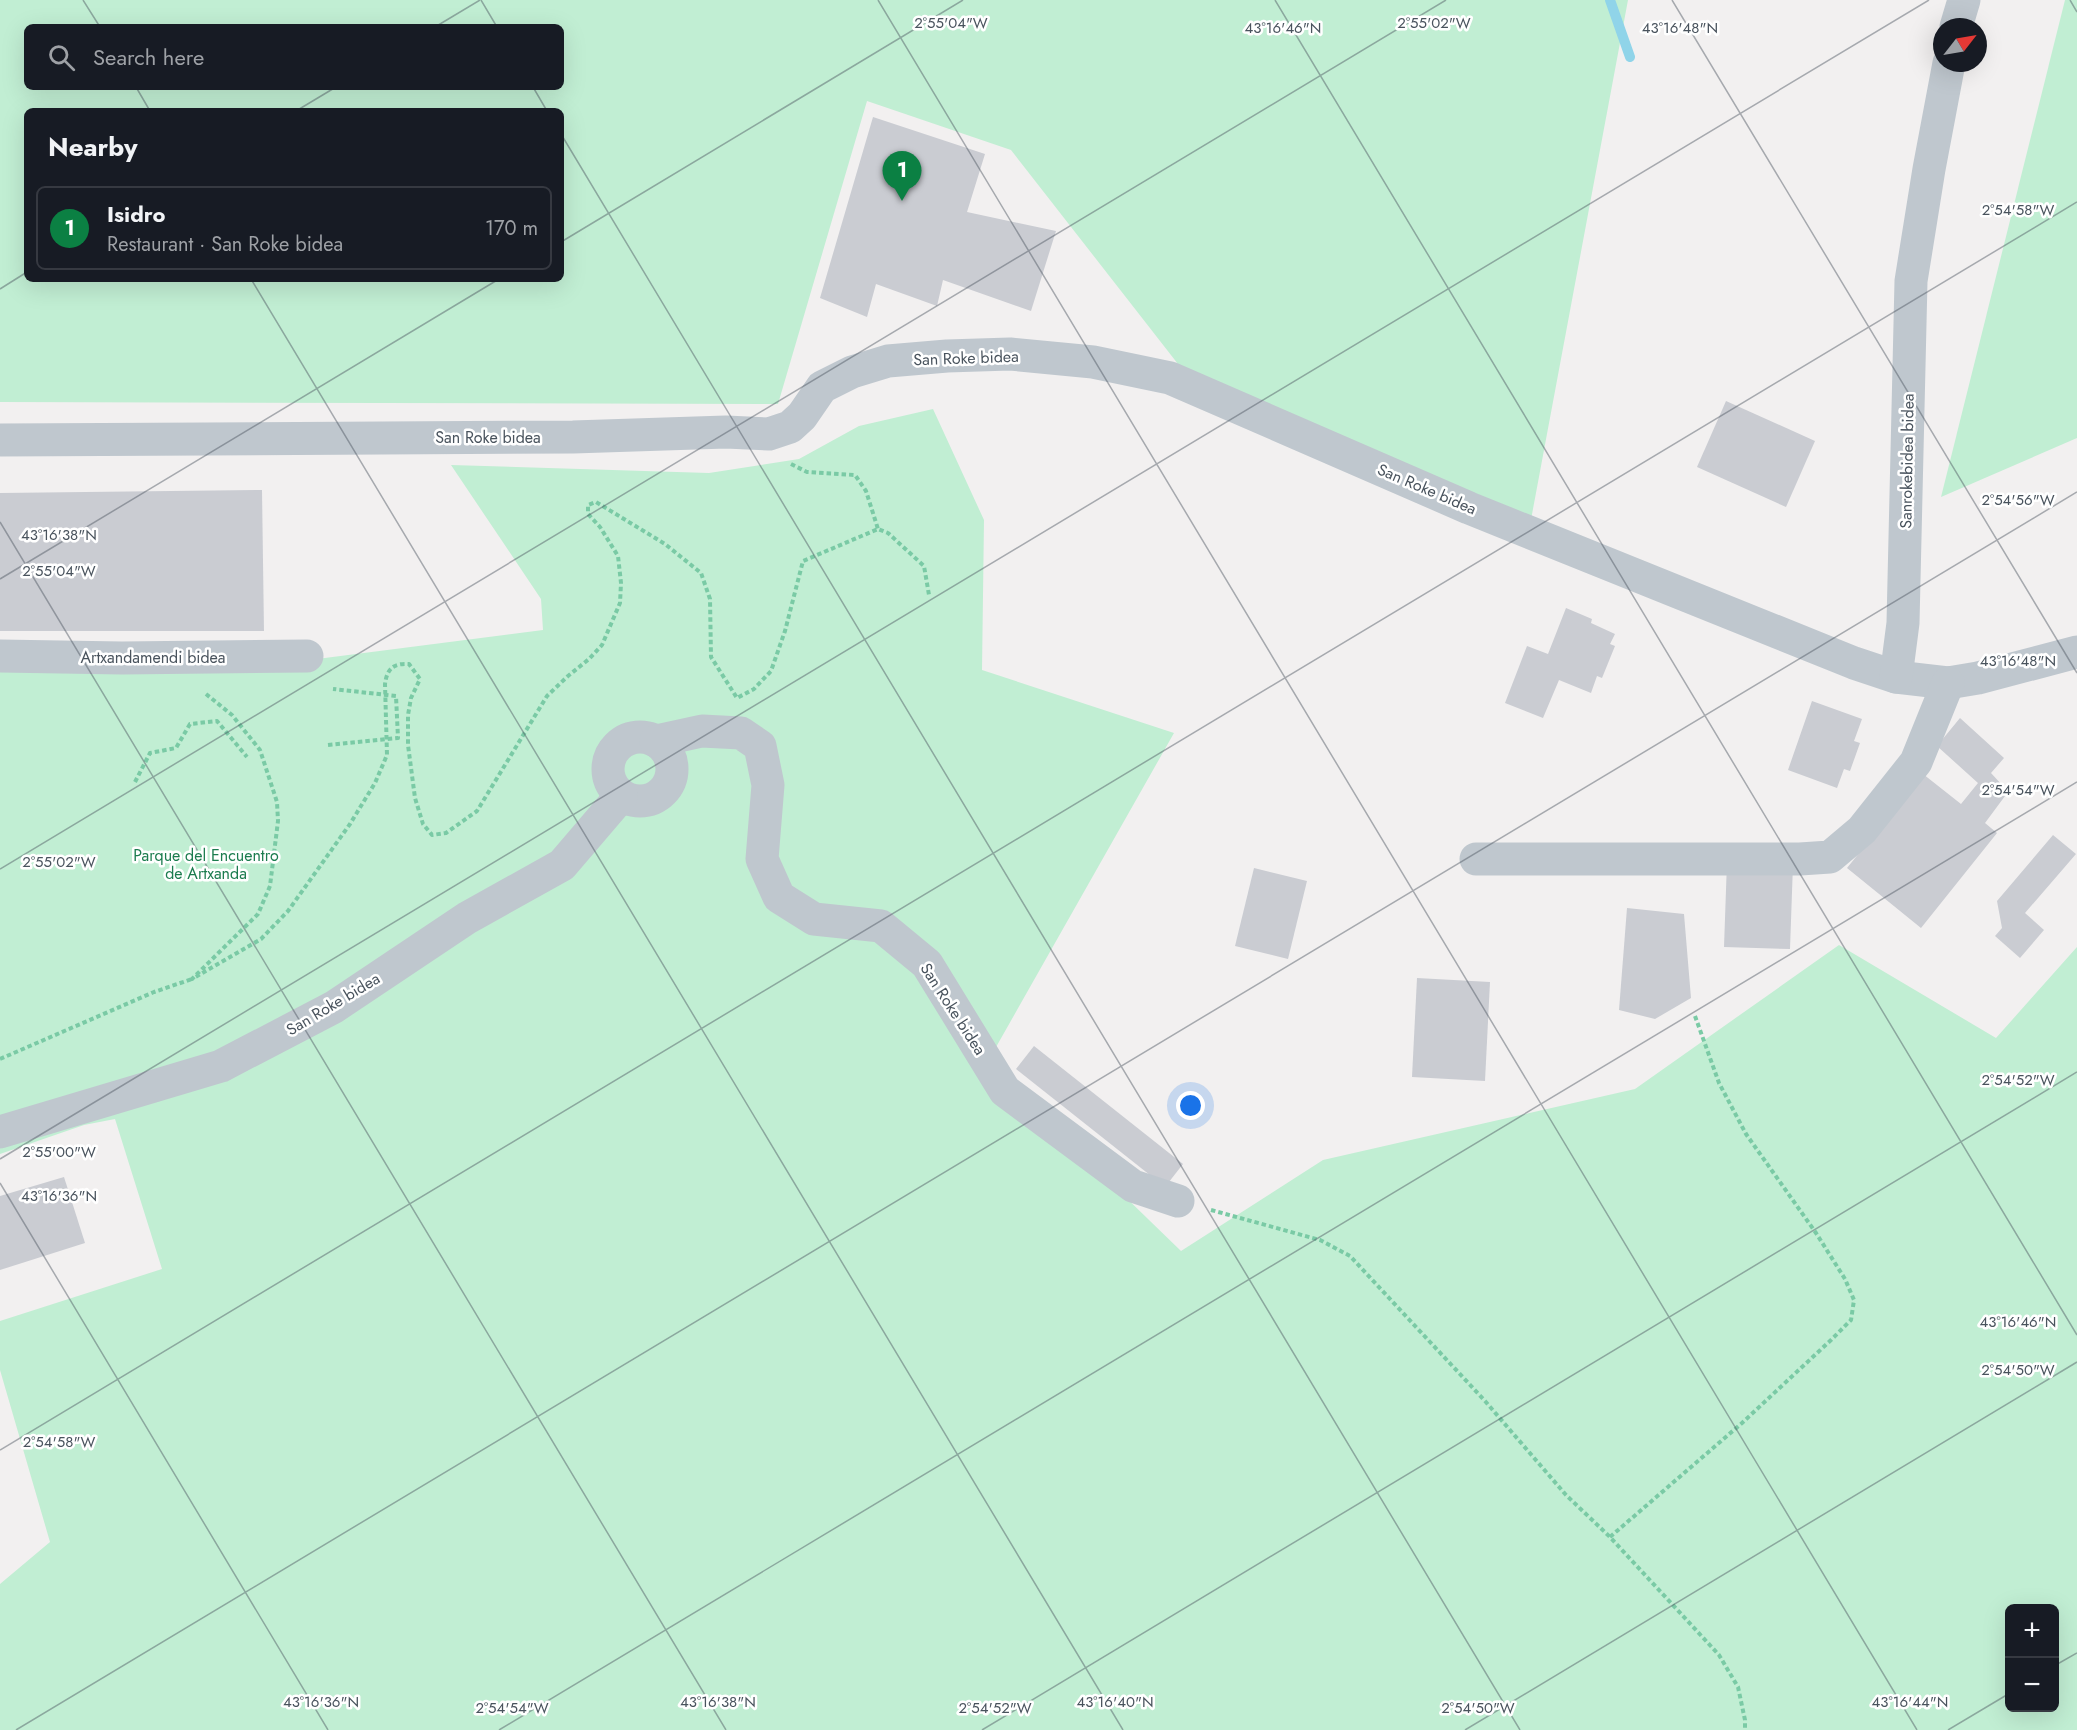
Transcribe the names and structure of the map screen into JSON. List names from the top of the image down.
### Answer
{
  "streets": {
    "street": ["San Roke bidea", "Sanrokebidea bidea", "Artxandamendi bidea"]
  },
  "crossings": [
    ["San Roke bidea", "Sanrokebidea bidea"]
  ],
  "parks": ["Parque del Encuentro de Artxanda"],
  "north": "top right",
  "page": {
    "search": "Search here",
    "heading": "Nearby",
    "pins": "1",
    "list": [
      {
        "mark": "1",
        "name": "Isidro",
        "note": "Restaurant · San Roke bidea",
        "value": "170 m"
      }
    ],
    "map_buttons": ["+", "−"]
  },
  "coordinates": [
    "2°55'04\"W",
    "2°55'02\"W",
    "43°16'46\"N",
    "43°16'48\"N",
    "2°54'58\"W",
    "2°54'56\"W",
    "43°16'38\"N",
    "2°54'54\"W",
    "2°54'52\"W",
    "2°55'00\"W",
    "43°16'36\"N",
    "2°54'50\"W",
    "43°16'40\"N",
    "43°16'44\"N"
  ]
}
